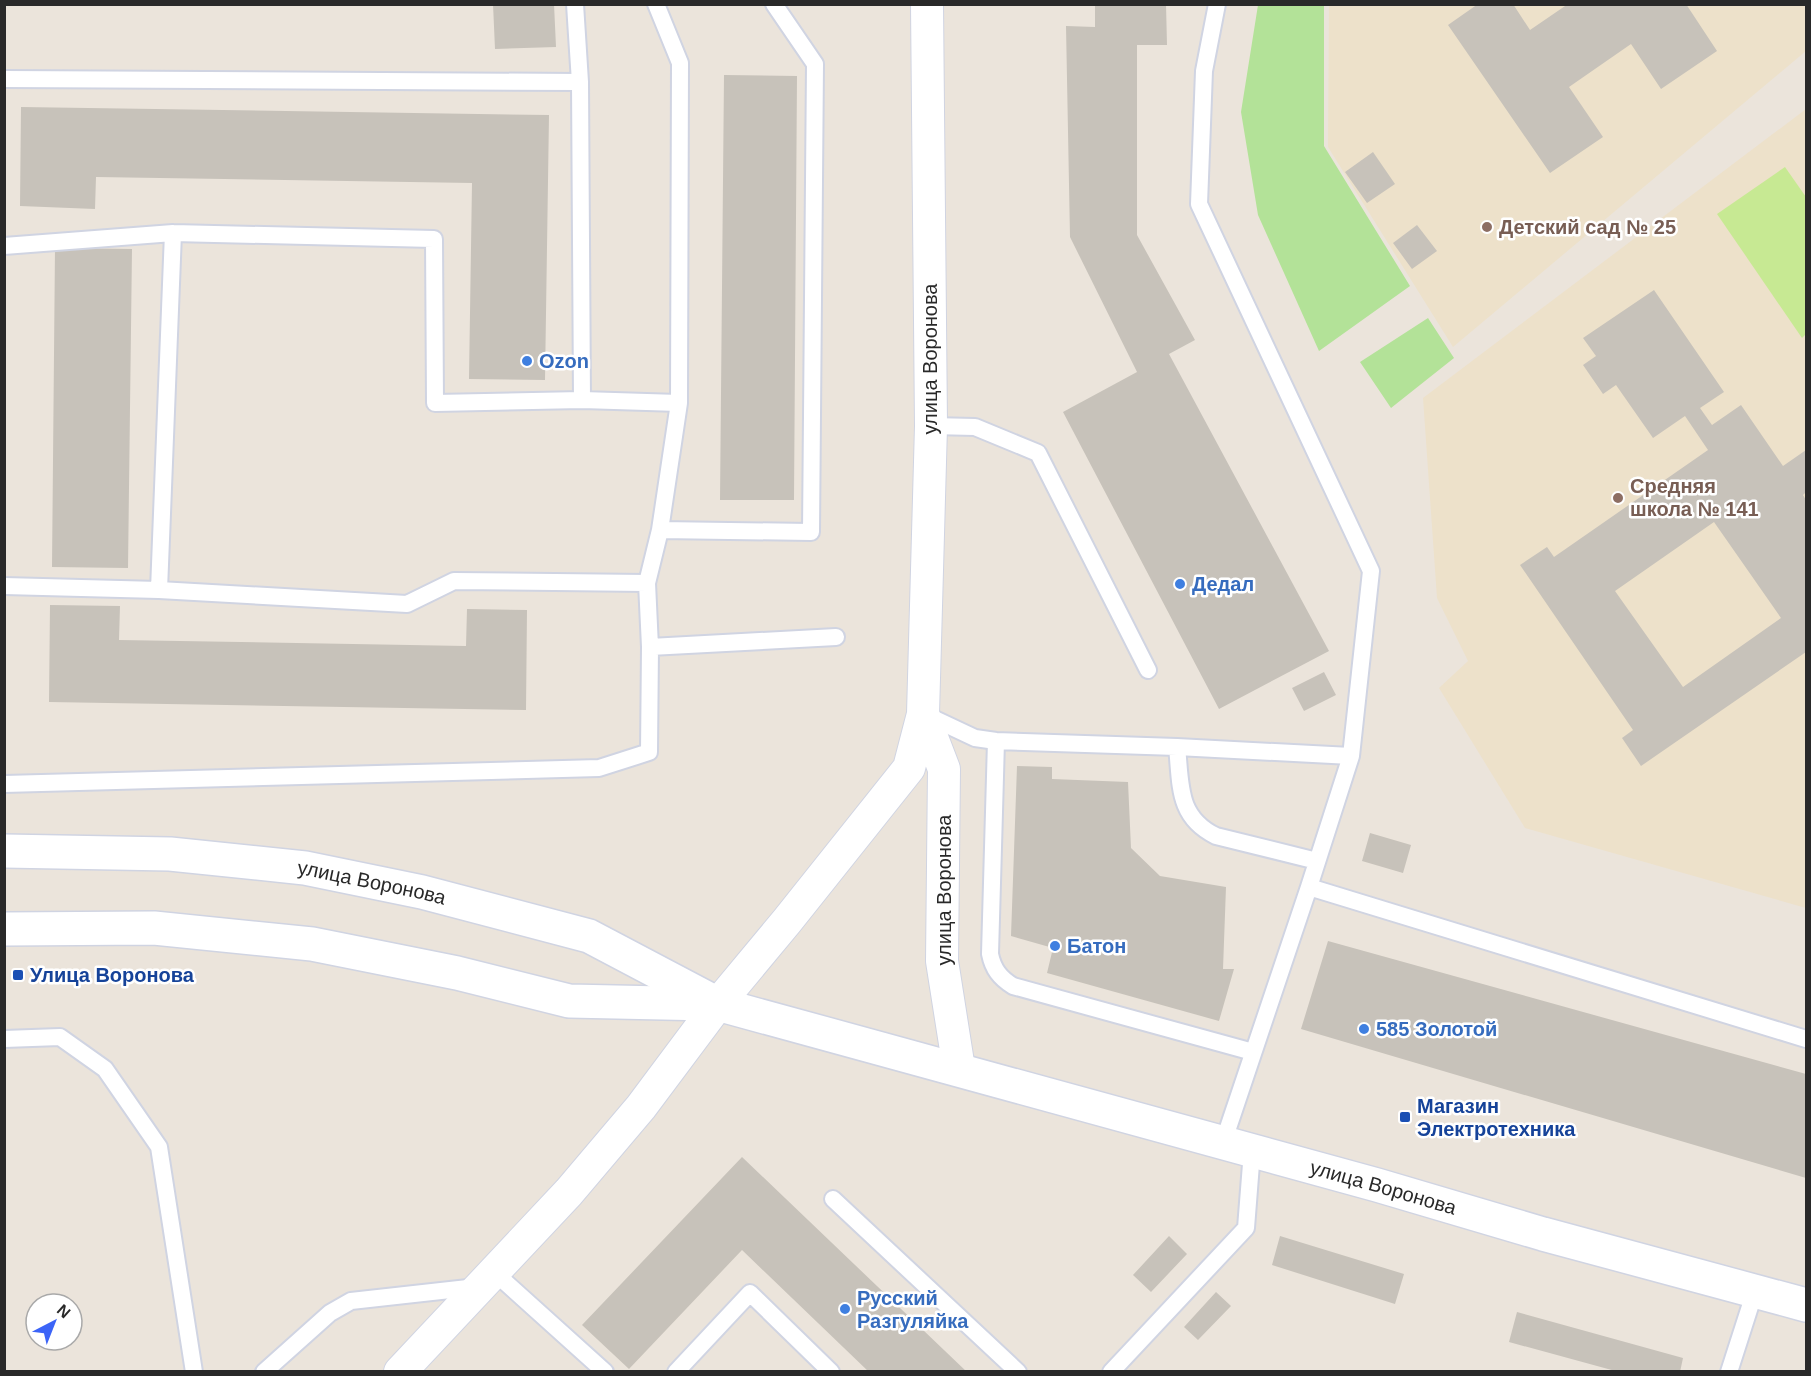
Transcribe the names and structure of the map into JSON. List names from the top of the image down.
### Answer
{
  "streets": {
    "main road": ["улица Воронова"]
  },
  "places": {
    "other": [
      "Детский сад № 25",
      "Ozon",
      "Средняя школа № 141",
      "Дедал",
      "Батон",
      "585 Золотой",
      "Русский Разгуляйка"
    ],
    "transit": ["Улица Воронова", "Магазин Электротехника"]
  },
  "north": "top right"
}
